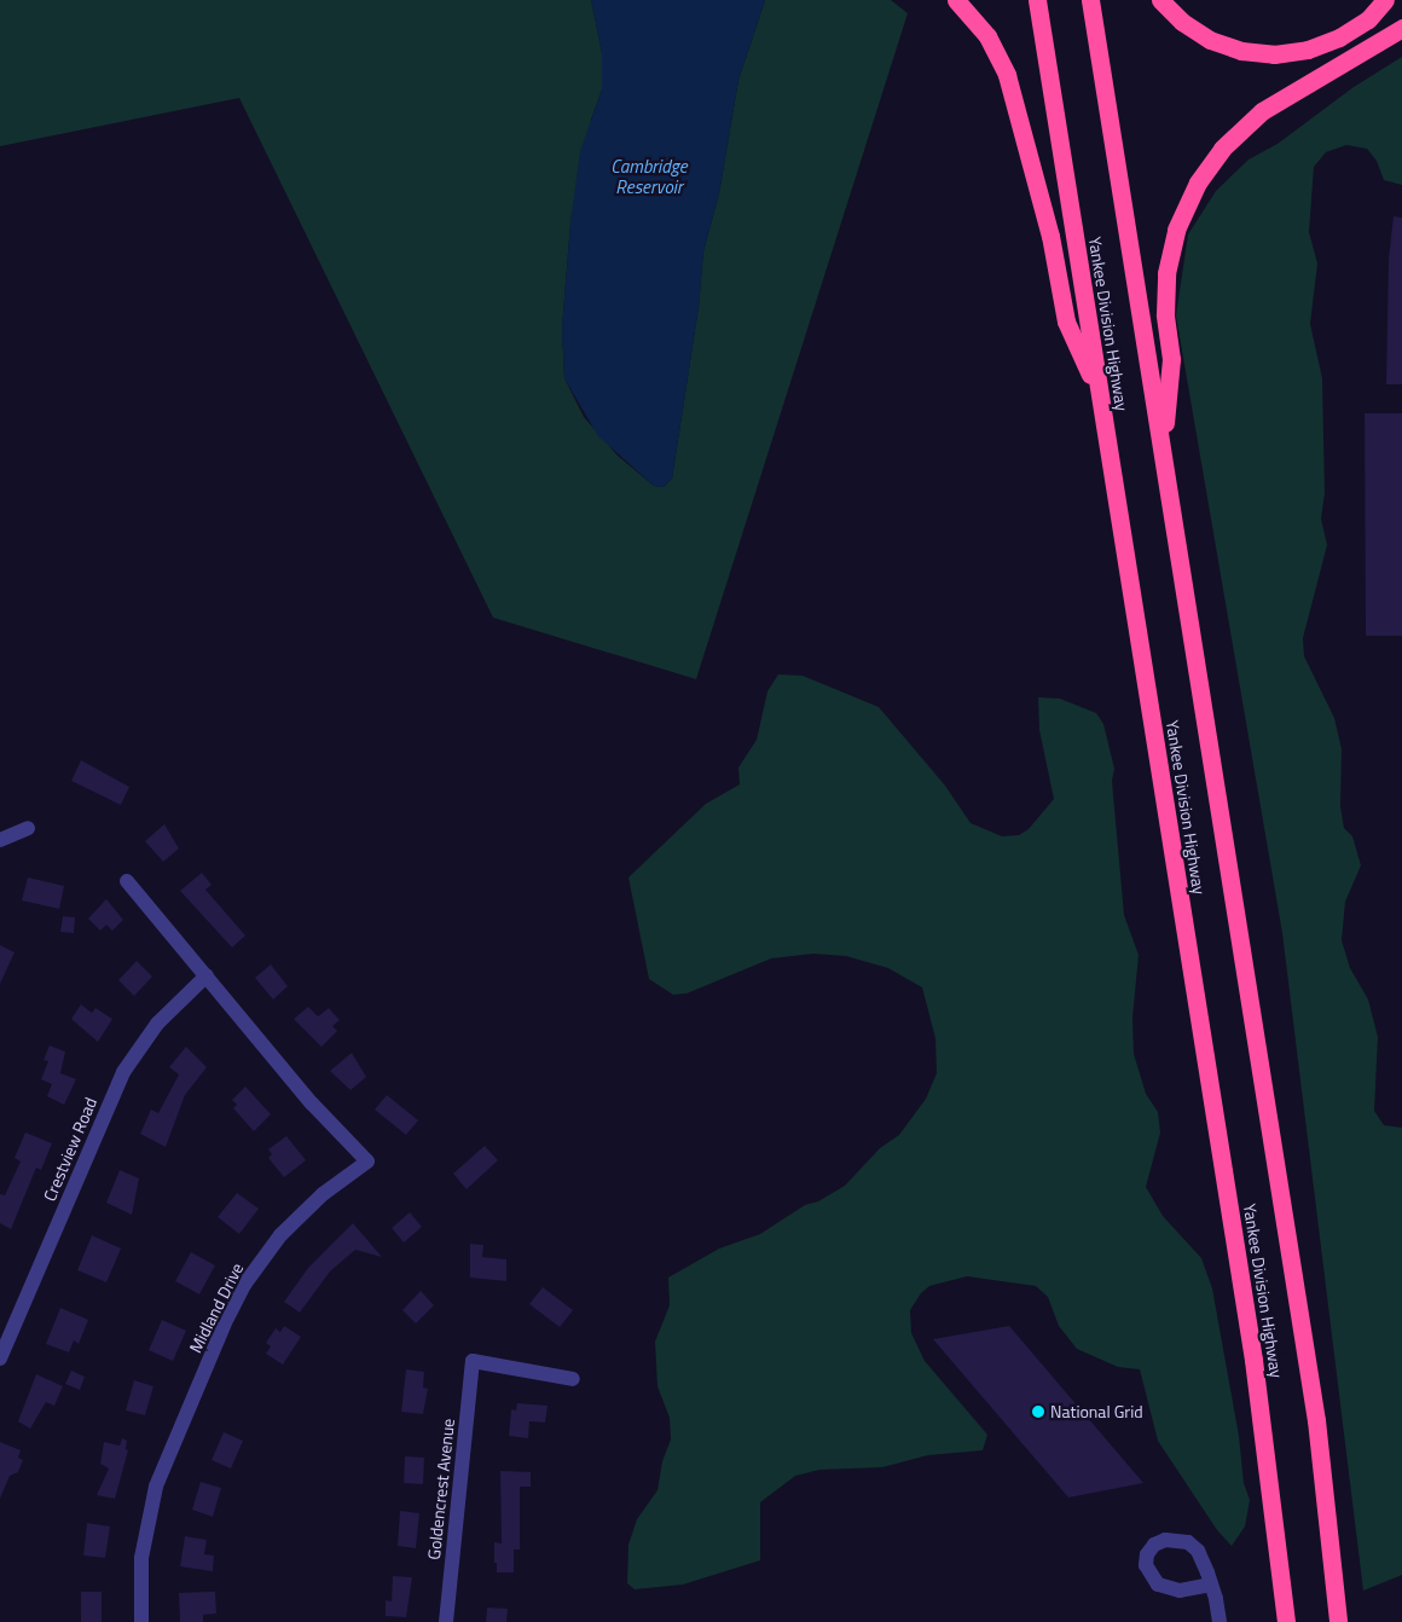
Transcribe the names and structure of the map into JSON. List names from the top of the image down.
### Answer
{
  "streets": {
    "highway": ["Yankee Division Highway"],
    "street": ["Crestview Road", "Midland Drive", "Goldencrest Avenue"]
  },
  "crossings": [
    ["Crestview Road", "Midland Drive"]
  ],
  "water": ["Cambridge Reservoir"],
  "places": ["National Grid"]
}
